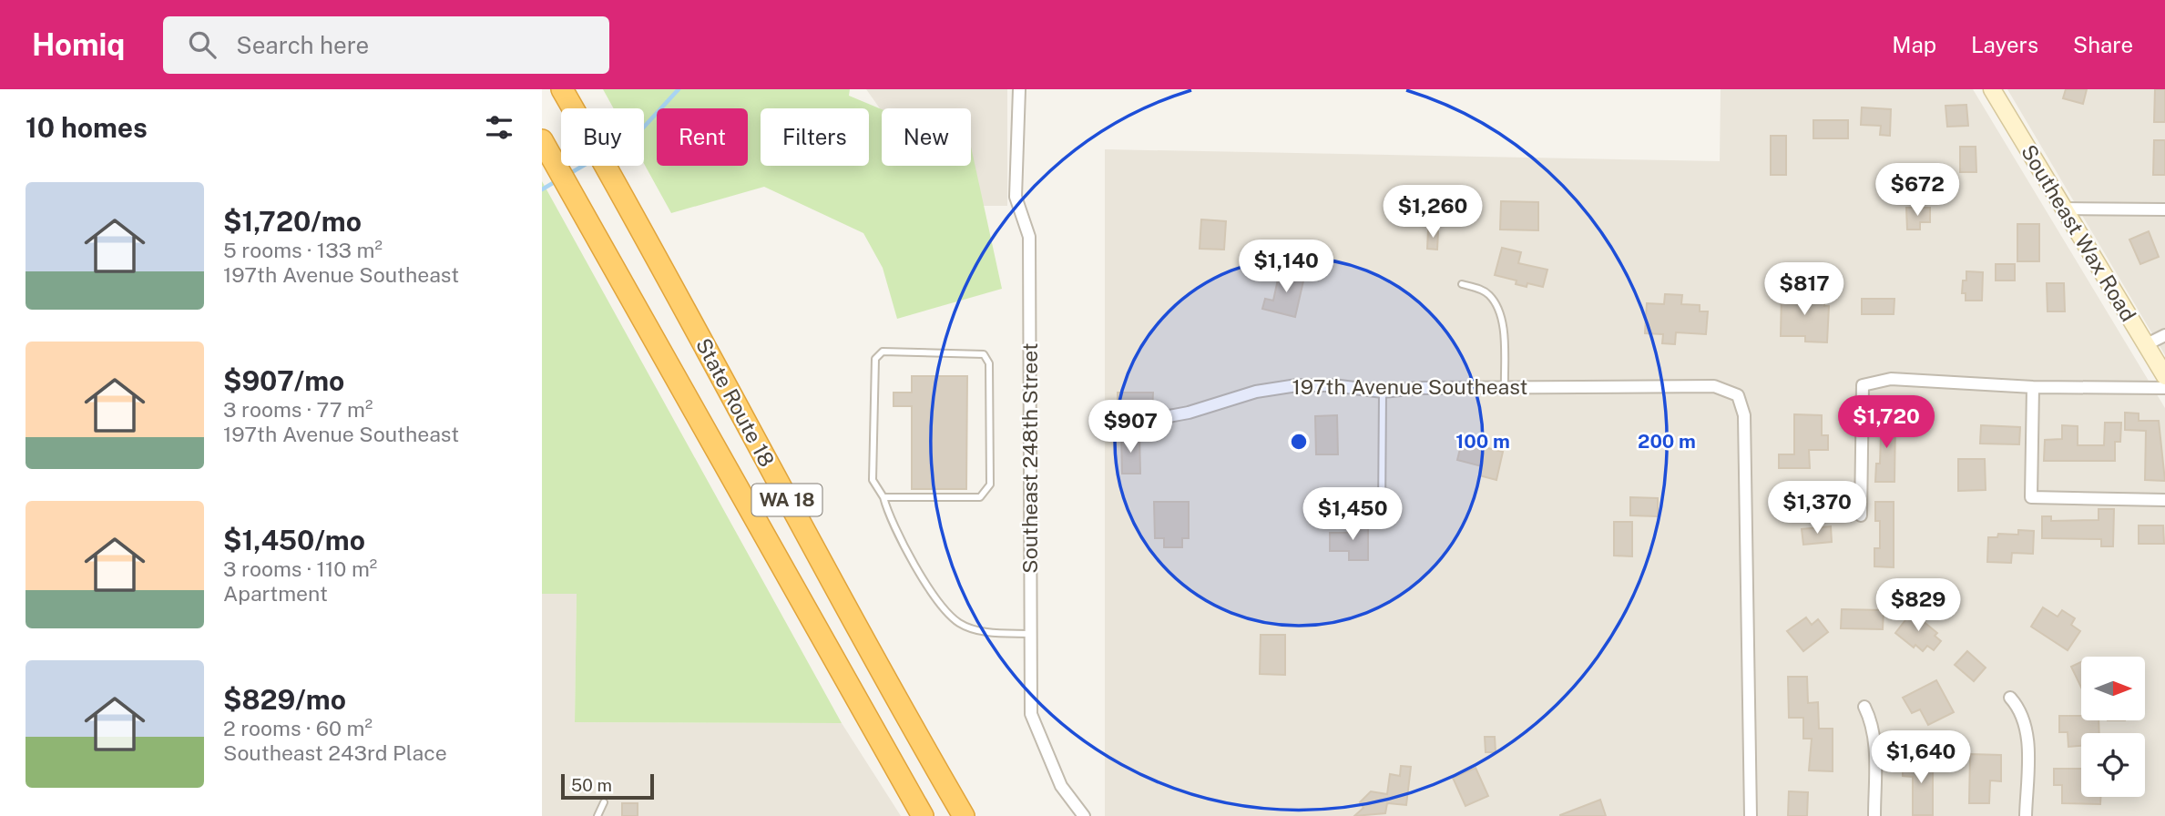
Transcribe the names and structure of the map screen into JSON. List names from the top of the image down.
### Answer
{
  "streets": {
    "highway": ["State Route 18", "WA 18"],
    "street": ["Southeast Wax Road", "197th Avenue Southeast", "Southeast 248th Street"]
  },
  "scale_bar": "50 m",
  "north": "right",
  "page": {
    "header": "Homiq",
    "search": "Search here",
    "nav": ["Map", "Layers", "Share"],
    "heading": "10 homes",
    "chip": [
      "Buy",
      "Rent",
      "Filters",
      "New"
    ],
    "price": [
      "$672",
      "$1,260",
      "$1,140",
      "$817",
      "$1,720",
      "$907",
      "$1,370",
      "$1,450",
      "$829",
      "$1,640"
    ],
    "list": [
      {
        "name": "$1,720/mo",
        "note": "5 rooms · 133 m² · 197th Avenue Southeast"
      },
      {
        "name": "$907/mo",
        "note": "3 rooms · 77 m² · 197th Avenue Southeast"
      },
      {
        "name": "$1,450/mo",
        "note": "3 rooms · 110 m² · Apartment"
      },
      {
        "name": "$829/mo",
        "note": "2 rooms · 60 m² · Southeast 243rd Place"
      }
    ],
    "scale": "50 m"
  },
  "rings": ["100 m", "200 m"]
}
